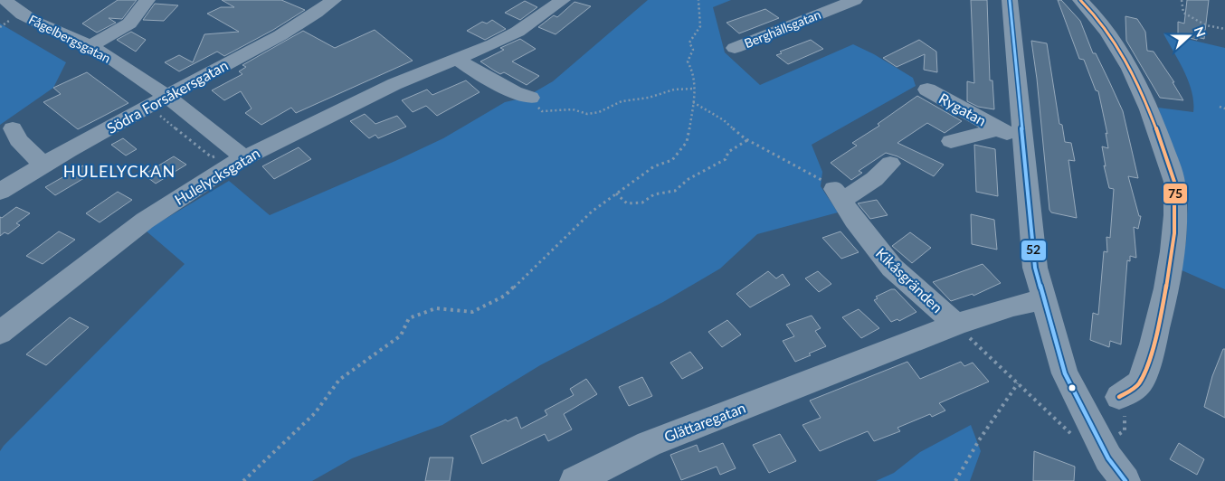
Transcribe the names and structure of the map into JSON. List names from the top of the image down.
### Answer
{
  "streets": {
    "street": [
      "Berghällsgatan",
      "Fågelbergsgatan",
      "Södra Forsåkersgatan",
      "Rygatan",
      "Hulelycksgatan",
      "Kikåsgränden",
      "Glättaregatan"
    ]
  },
  "crossings": [
    ["Fågelbergsgatan", "Södra Forsåkersgatan"],
    ["Fågelbergsgatan", "Hulelycksgatan"],
    ["Kikåsgränden", "Glättaregatan"]
  ],
  "districts": ["HULELYCKAN"],
  "lines": ["transit line 52", "transit line 75"],
  "north": "right"
}
